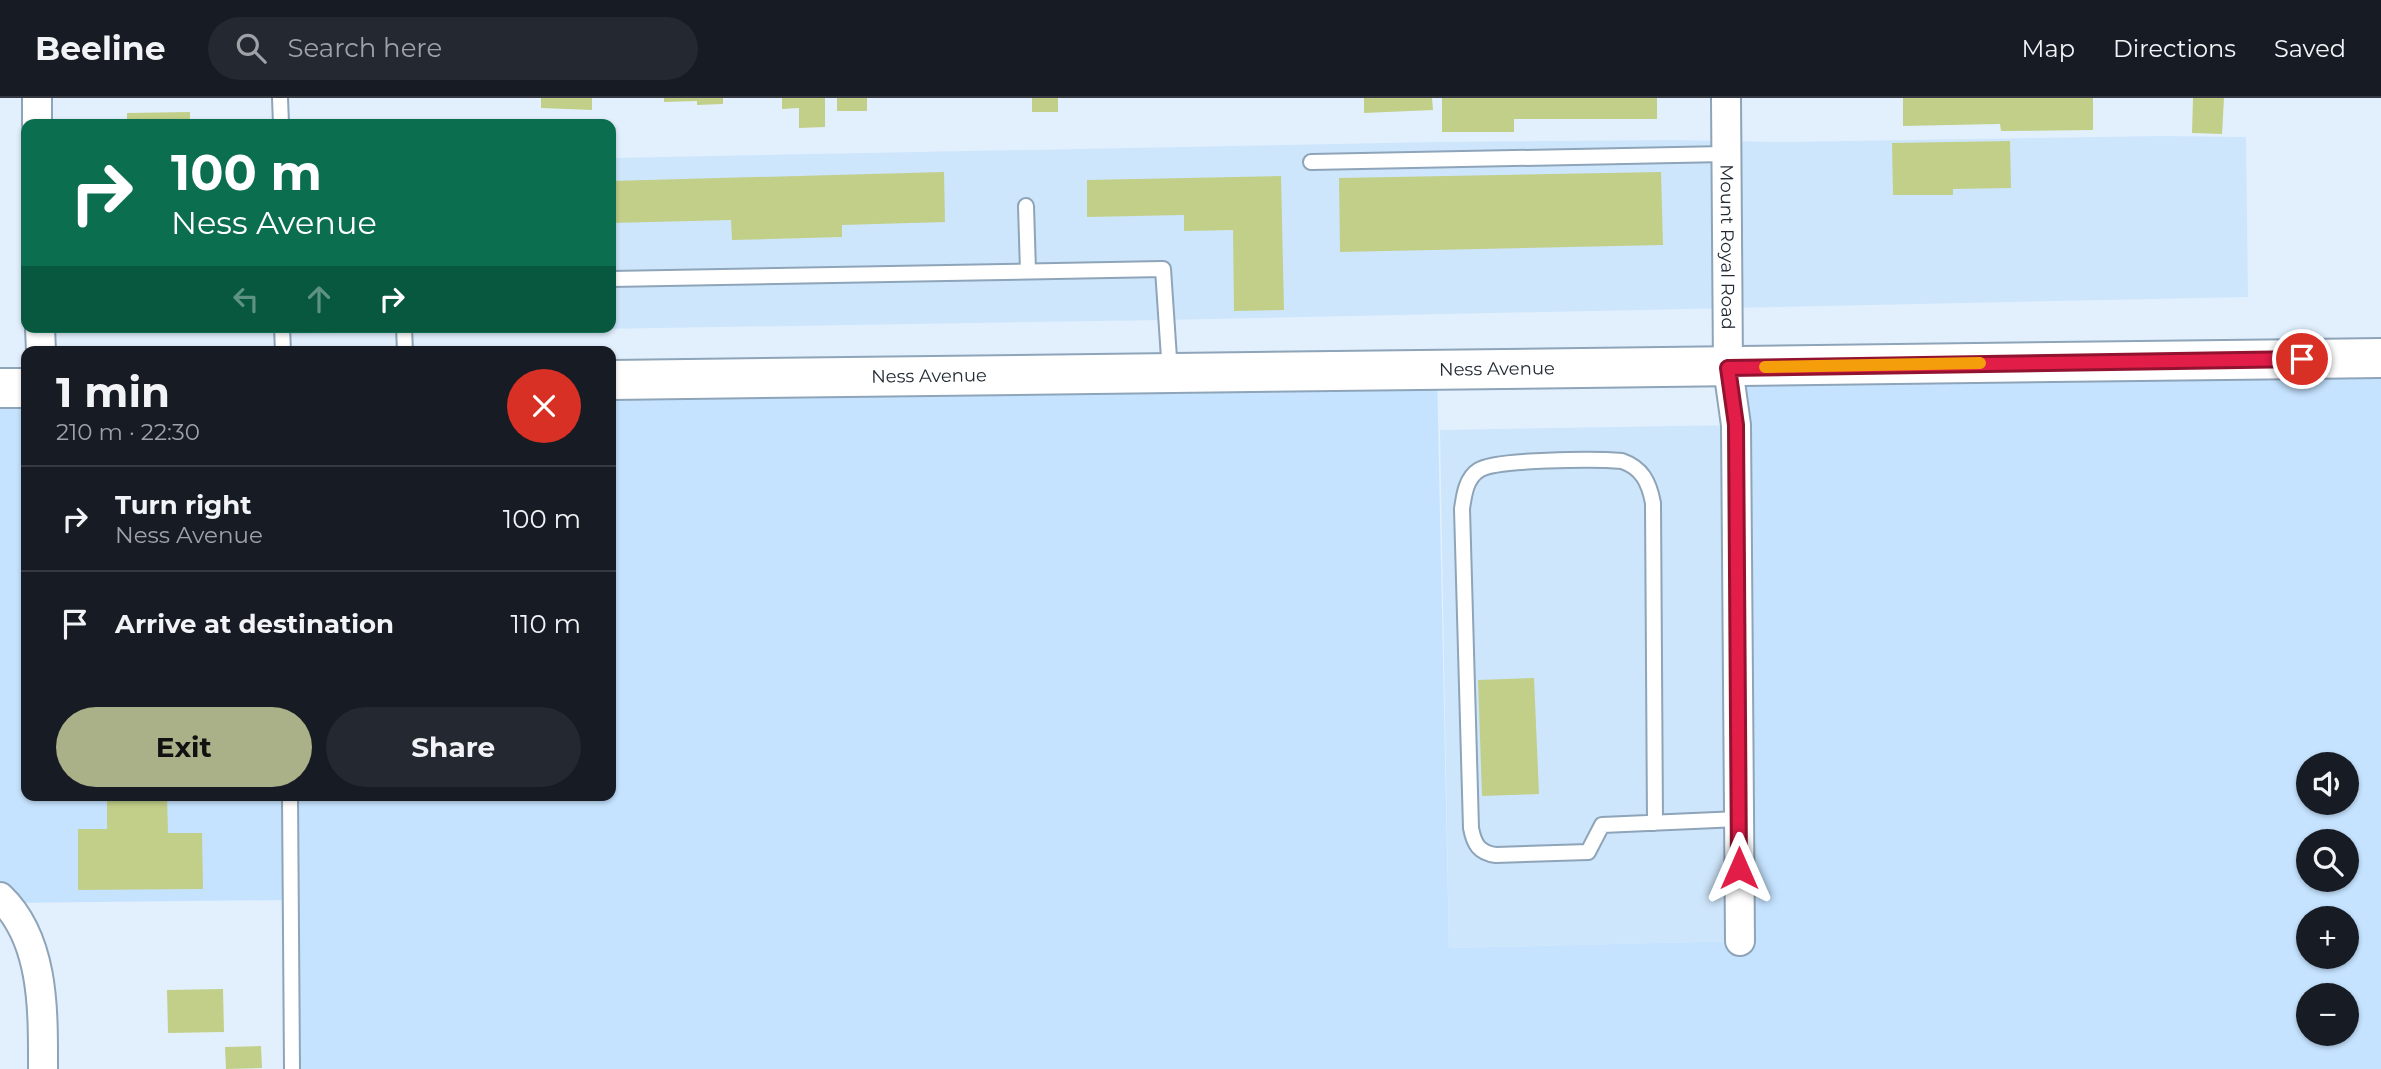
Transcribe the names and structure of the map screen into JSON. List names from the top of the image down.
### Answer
{
  "streets": {
    "main road": ["Ness Avenue"],
    "street": ["Mount Royal Road"]
  },
  "crossings": [
    ["Mount Royal Road", "Ness Avenue"]
  ],
  "page": {
    "header": "Beeline",
    "search": "Search here",
    "nav": ["Map", "Directions", "Saved"],
    "turn": ["100 m", "Ness Avenue"],
    "heading": ["1 min", "210 m · 22:30"],
    "list": [
      {
        "name": "Turn right",
        "note": "Ness Avenue",
        "value": "100 m"
      },
      {
        "name": "Arrive at destination",
        "value": "110 m"
      }
    ],
    "buttons": ["Exit", "Share"],
    "map_buttons": ["+", "−"]
  }
}
